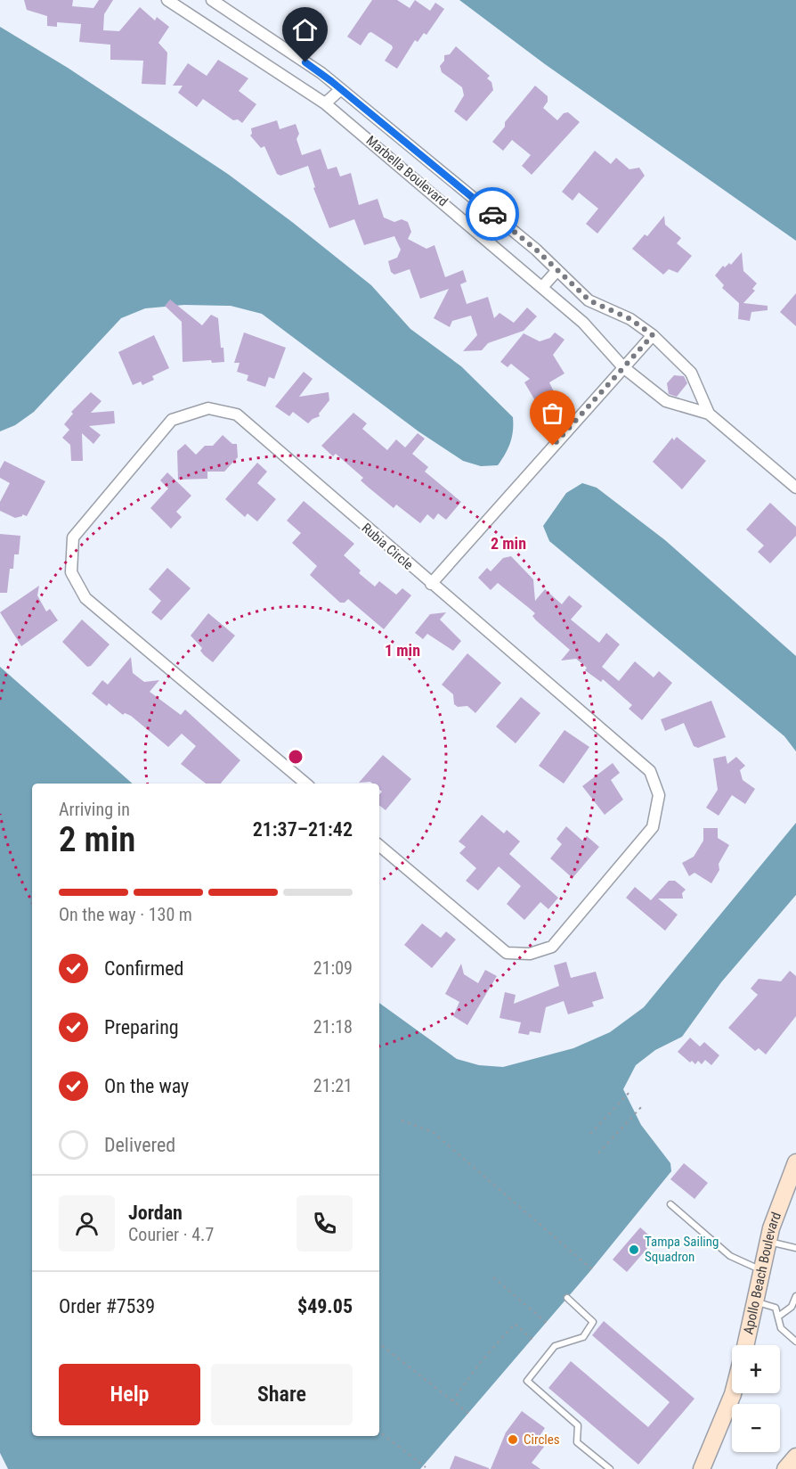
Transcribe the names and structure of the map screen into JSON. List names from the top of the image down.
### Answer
{
  "streets": {
    "main road": ["Apollo Beach Boulevard"],
    "street": ["Marbella Boulevard", "Rubia Circle"]
  },
  "places": ["Tampa Sailing Squadron", "Circles"],
  "page": {
    "heading": ["2 min", "Arriving in", "21:37–21:42"],
    "panel": [
      "Jordan",
      "Courier · 4.7",
      "Order #7539",
      "$49.05"
    ],
    "bar": "On the way · 130 m",
    "list": [
      ["Confirmed", "21:09"],
      ["Preparing", "21:18"],
      ["On the way", "21:21"],
      "Delivered"
    ],
    "map_buttons": ["+", "−"],
    "buttons": ["Help", "Share"]
  },
  "rings": ["2 min", "1 min"]
}
